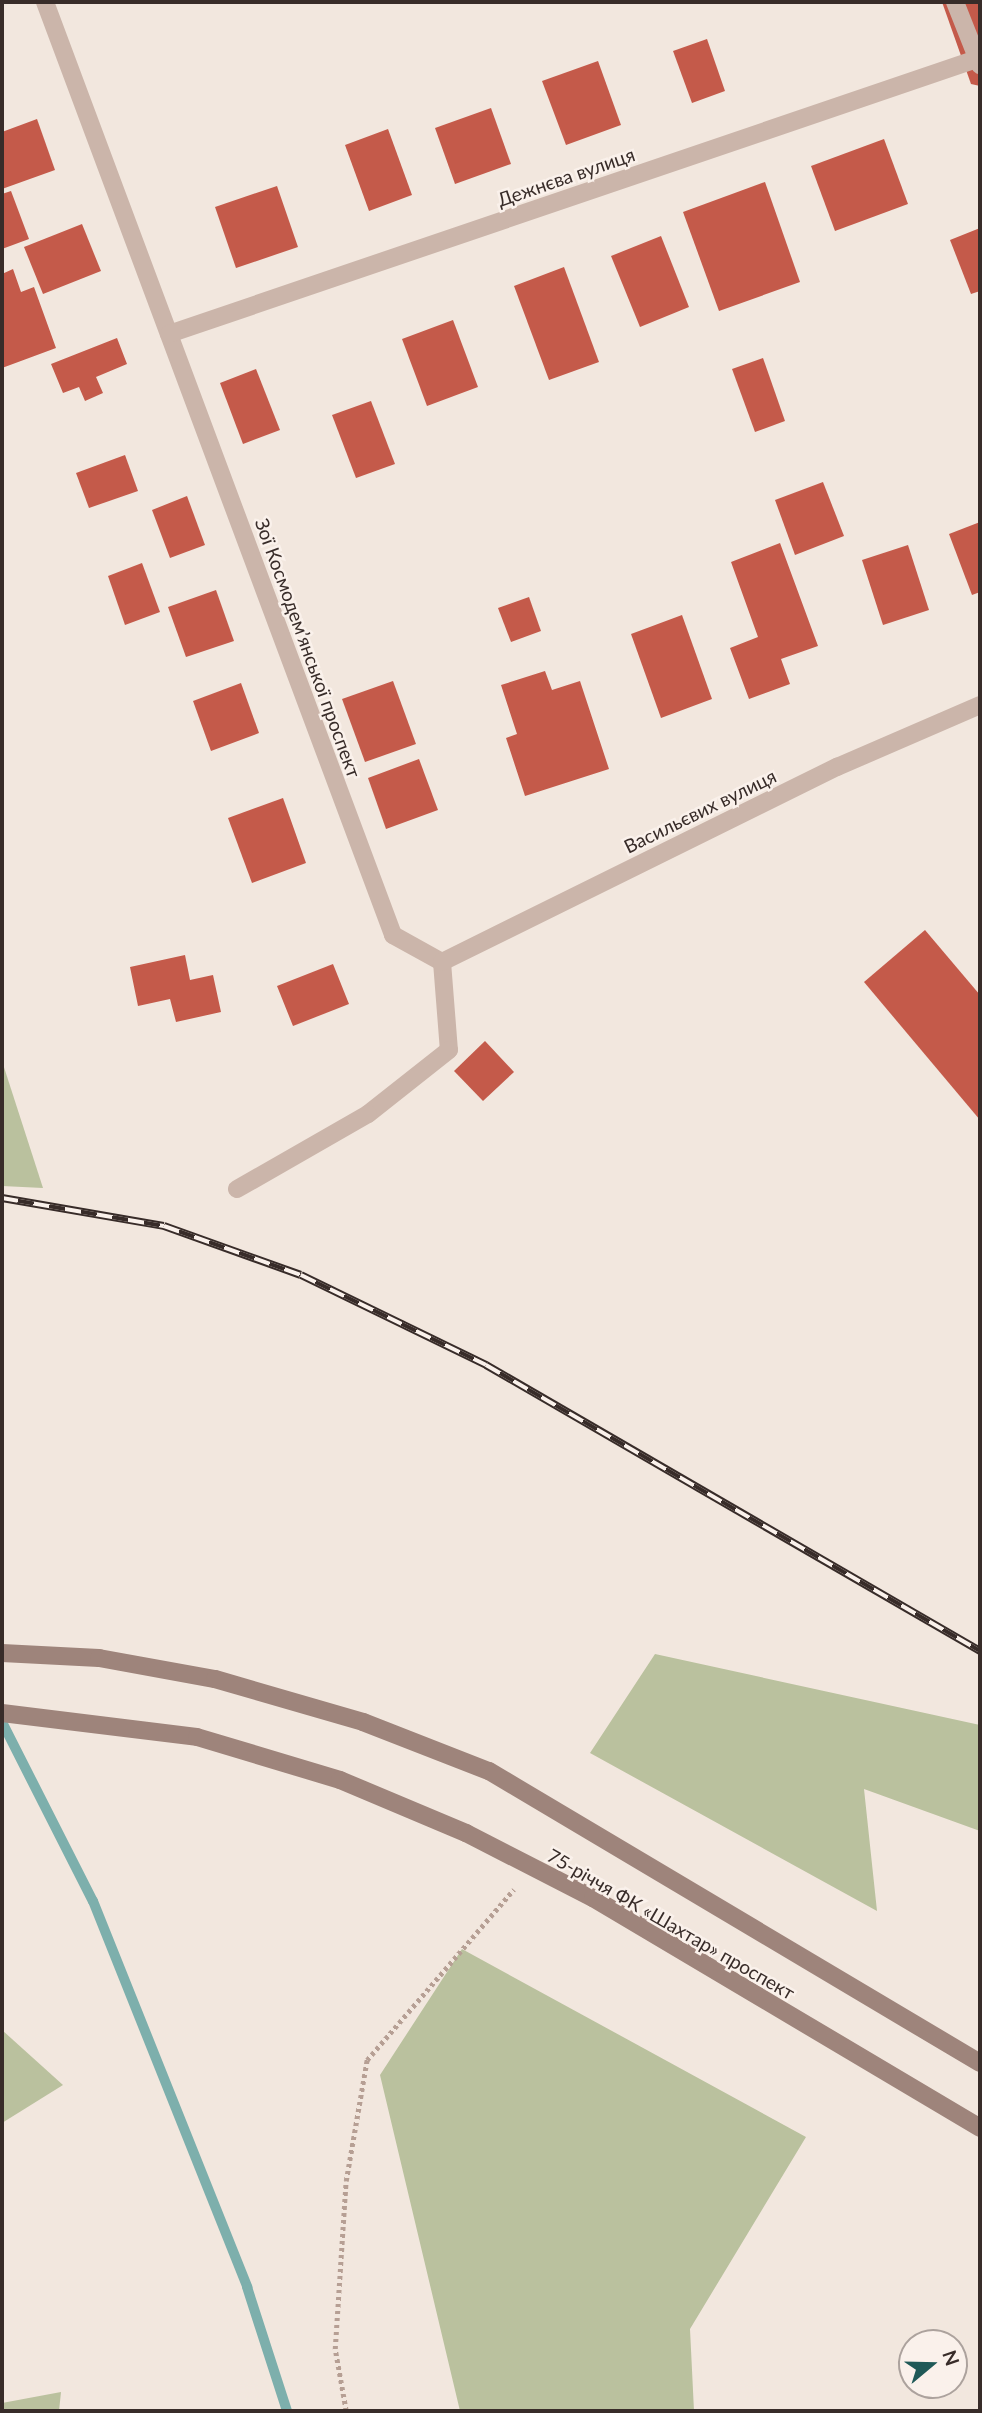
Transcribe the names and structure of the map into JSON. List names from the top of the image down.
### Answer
{
  "streets": {
    "main road": ["75-річчя ФК «Шахтар» проспект"],
    "street": ["Дежнєва вулиця", "Зої Космодем’янської проспект", "Васильєвих вулиця"]
  },
  "crossings": [
    ["Дежнєва вулиця", "Зої Космодем’янської проспект"],
    ["Зої Космодем’янської проспект", "Васильєвих вулиця"]
  ],
  "north": "right"
}
